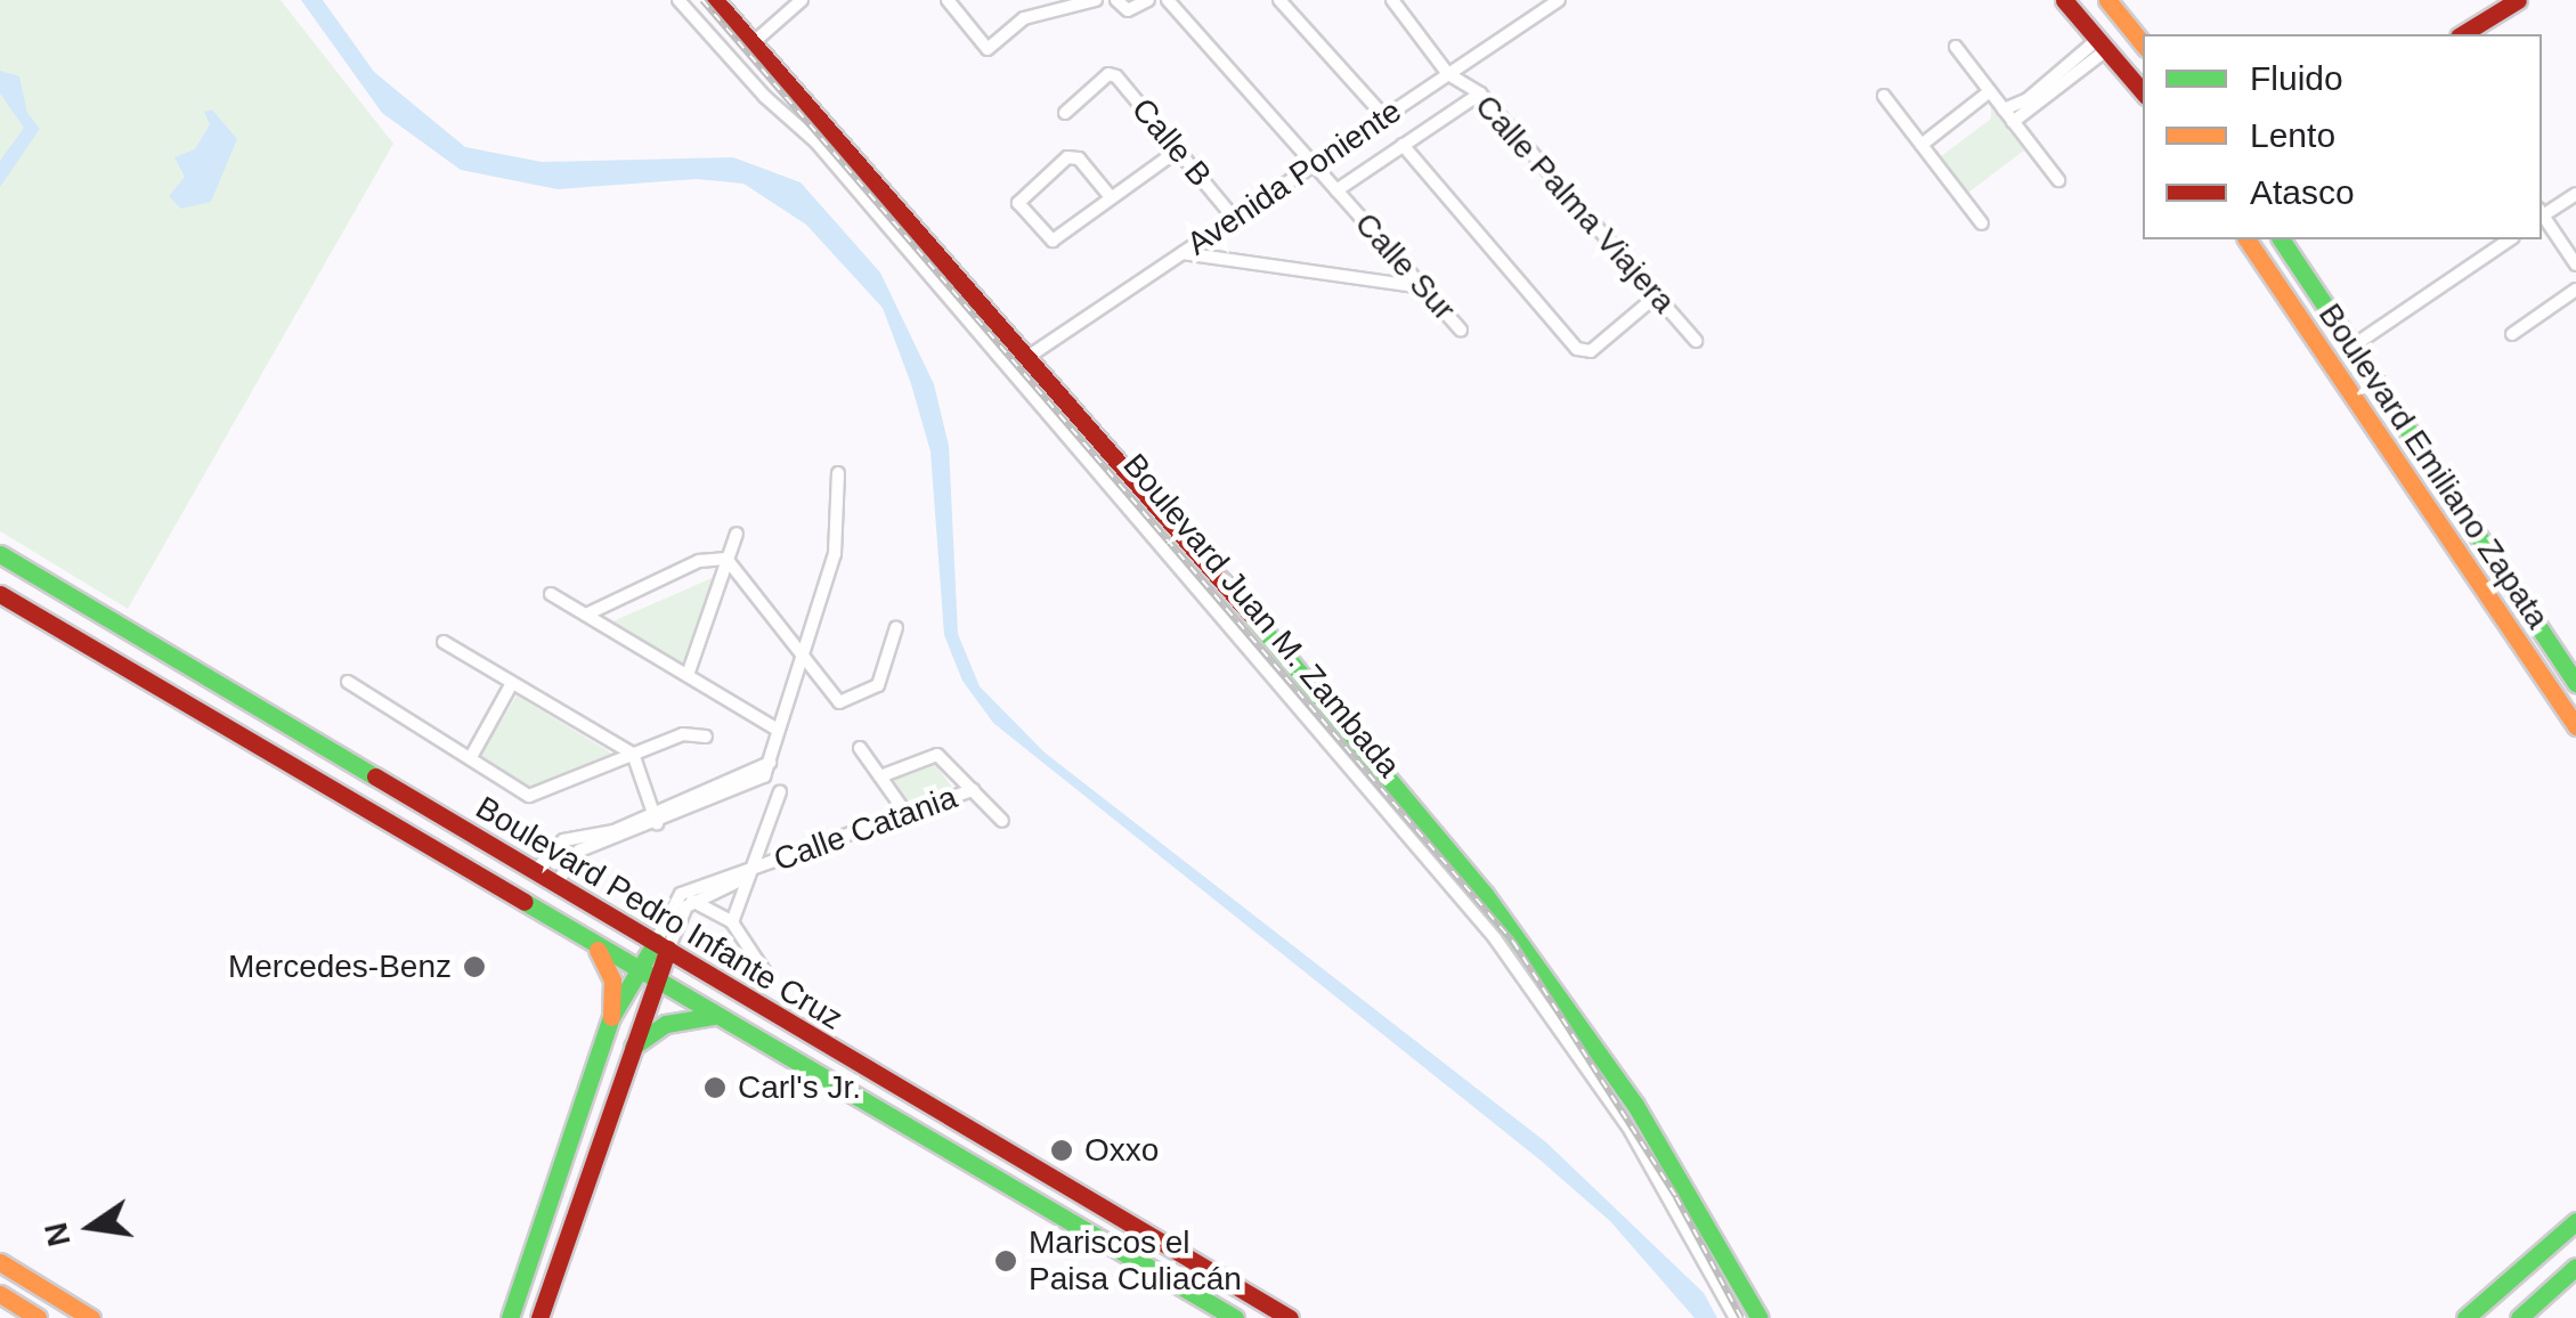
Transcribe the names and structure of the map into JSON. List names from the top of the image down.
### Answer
{
  "streets": {
    "main road": ["Boulevard Emiliano Zapata", "Boulevard Juan M. Zambada", "Boulevard Pedro Infante Cruz"],
    "street": [
      "Calle B",
      "Avenida Poniente",
      "Calle Palma Viajera",
      "Calle Sur",
      "Calle Catania"
    ]
  },
  "crossings": [
    ["Calle B", "Avenida Poniente"],
    ["Avenida Poniente", "Calle Palma Viajera"],
    ["Avenida Poniente", "Calle Sur"],
    ["Avenida Poniente", "Boulevard Juan M. Zambada"]
  ],
  "places": [
    "Mercedes-Benz",
    "Carl's Jr.",
    "Oxxo",
    "Mariscos el Paisa Culiacán"
  ],
  "legend": ["Fluido", "Lento", "Atasco"],
  "north": "left"
}
